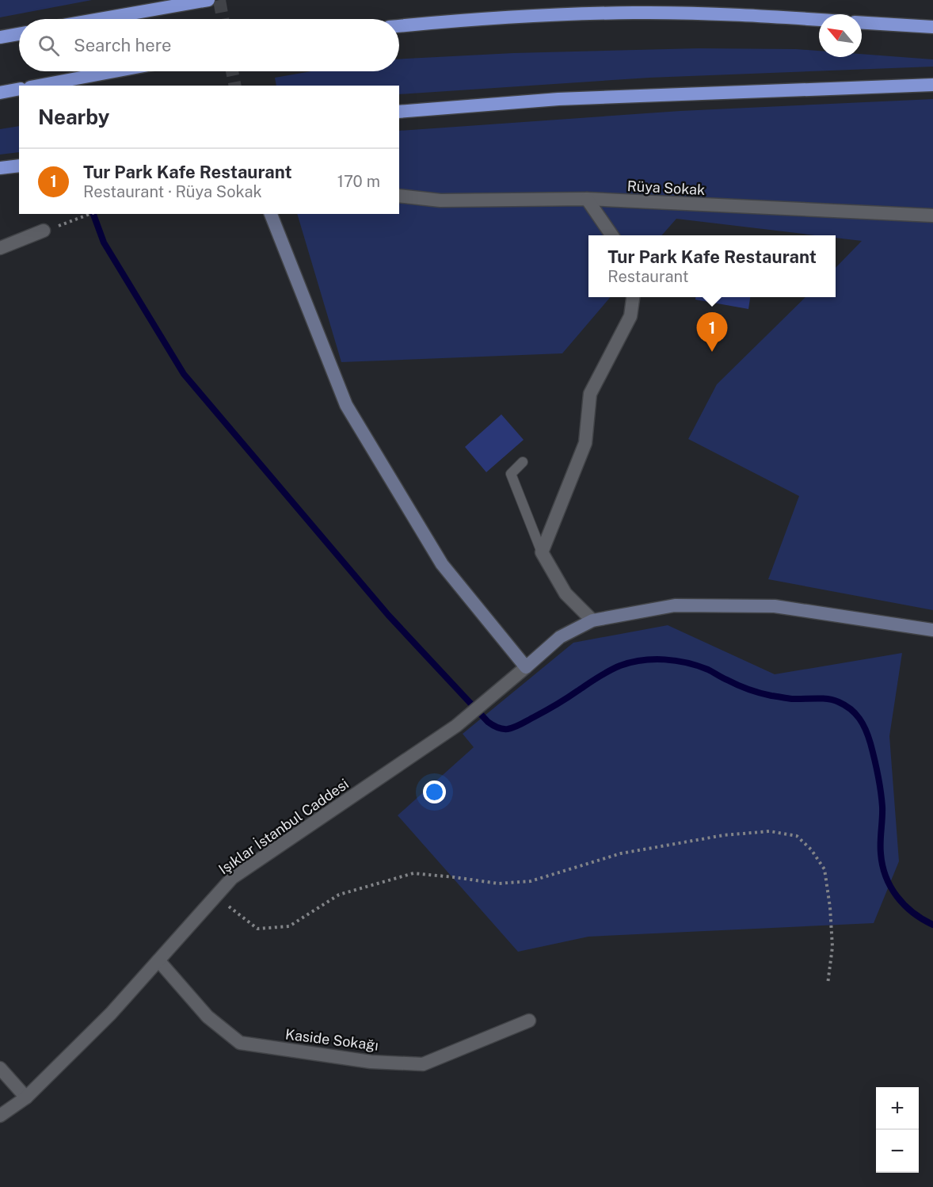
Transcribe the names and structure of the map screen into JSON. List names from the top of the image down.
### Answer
{
  "streets": {
    "street": ["Rüya Sokak", "Işıklar İstanbul Caddesi", "Kaside Sokağı"]
  },
  "crossings": [
    ["Işıklar İstanbul Caddesi", "Kaside Sokağı"]
  ],
  "north": "top left",
  "page": {
    "search": "Search here",
    "heading": "Nearby",
    "list": [
      {
        "mark": "1",
        "name": "Tur Park Kafe Restaurant",
        "note": "Restaurant · Rüya Sokak",
        "value": "170 m"
      }
    ],
    "popup": ["Tur Park Kafe Restaurant", "Restaurant"],
    "pins": "1",
    "map_buttons": ["+", "−"]
  }
}
